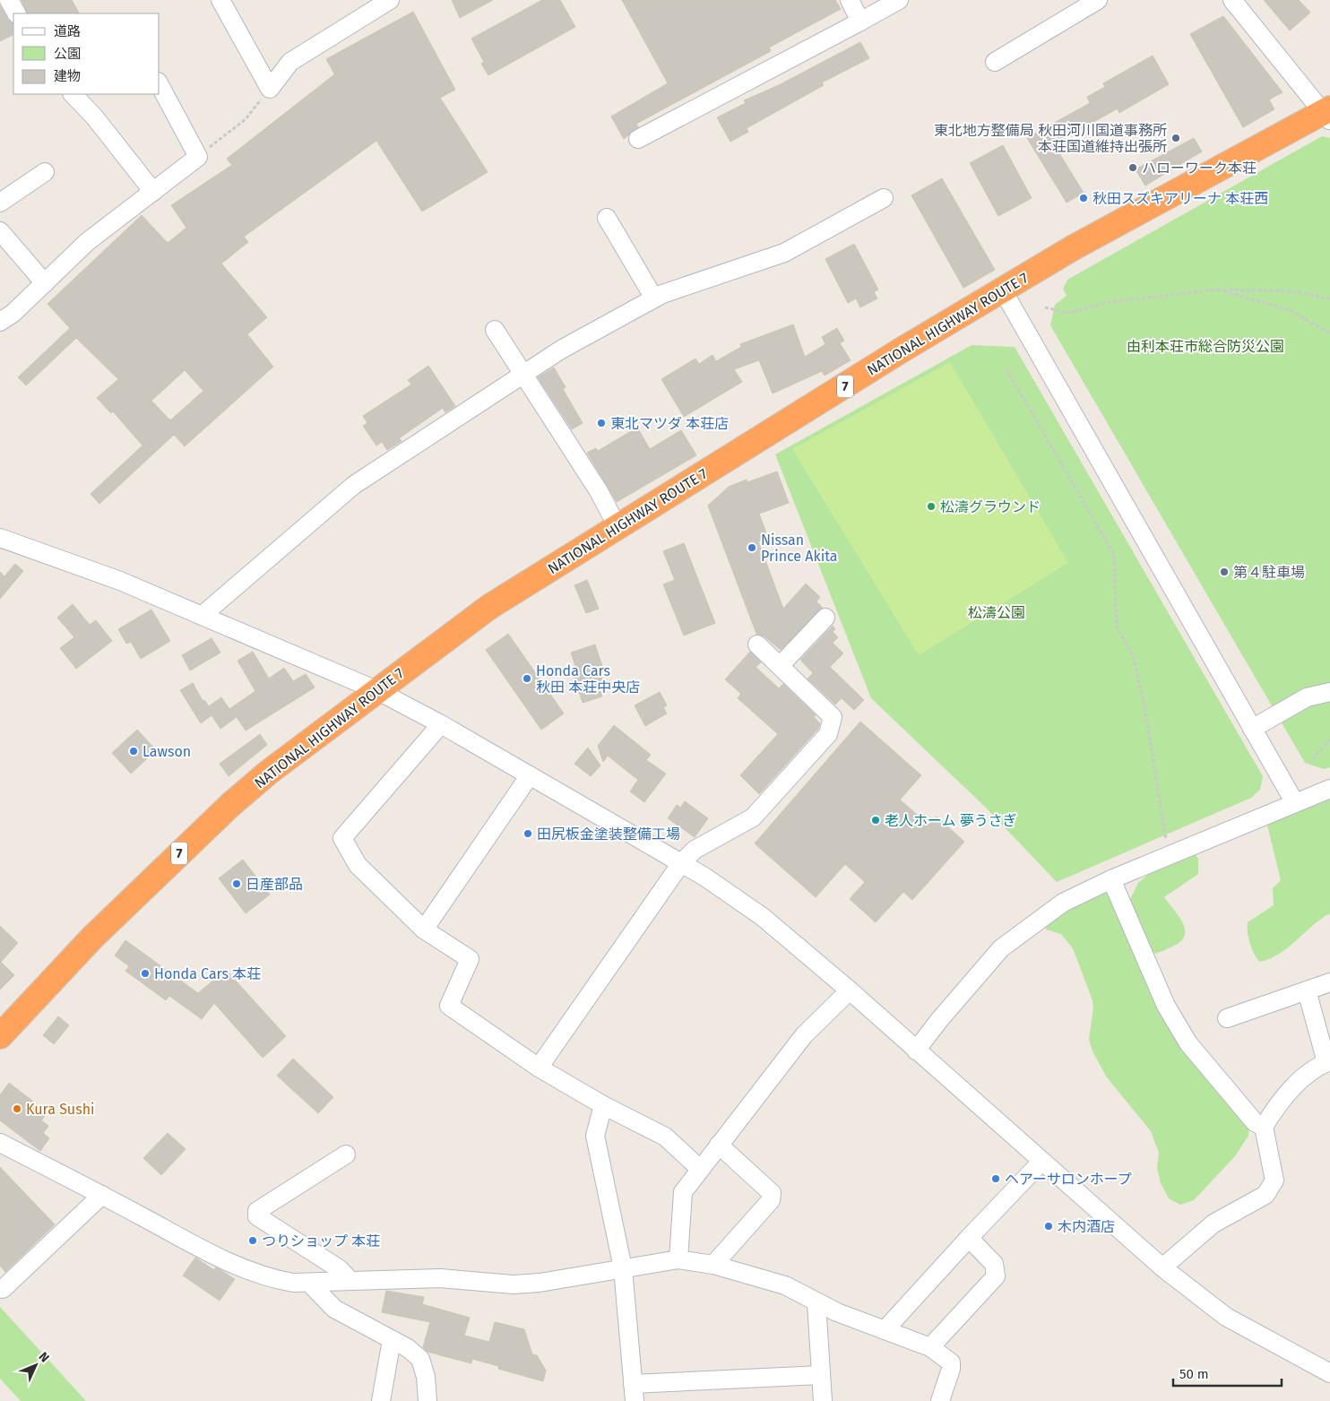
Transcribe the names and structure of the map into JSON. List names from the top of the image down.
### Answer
{
  "streets": {
    "highway": ["NATIONAL HIGHWAY ROUTE 7", "7"]
  },
  "parks": ["由利本荘市総合防災公園", "松濤公園"],
  "places": [
    "東北地方整備局 秋田河川国道事務所 本荘国道維持出張所",
    "ハローワーク本荘",
    "秋田スズキアリーナ 本荘西",
    "東北マツダ 本荘店",
    "松濤グラウンド",
    "Nissan Prince Akita",
    "第４駐車場",
    "Honda Cars 秋田 本荘中央店",
    "Lawson",
    "老人ホーム 夢うさぎ",
    "田尻板金塗装整備工場",
    "日産部品",
    "Honda Cars 本荘",
    "Kura Sushi",
    "ヘアーサロンホープ",
    "木内酒店",
    "つりショップ 本荘"
  ],
  "legend": ["道路", "公園", "建物"],
  "scale_bar": "50 m",
  "north": "top right"
}
